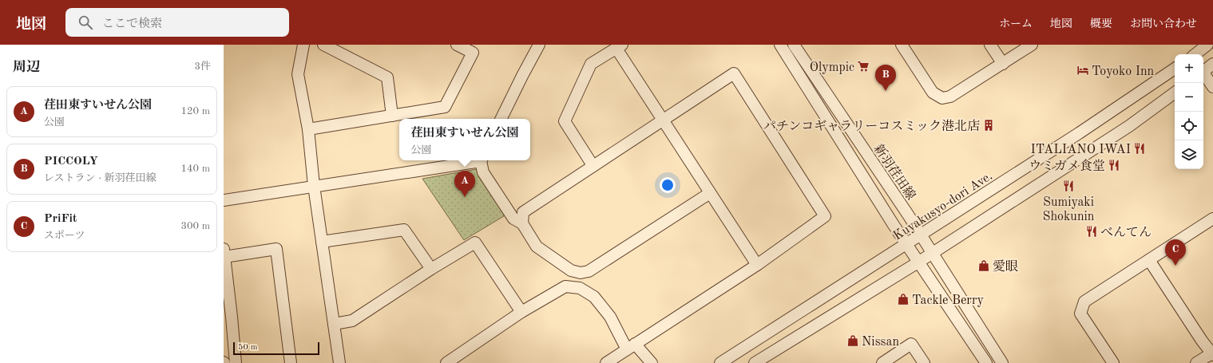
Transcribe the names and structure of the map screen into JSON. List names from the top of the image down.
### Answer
{
  "streets": {
    "street": ["新羽荏田線", "Kuyakusyo-dori Ave."]
  },
  "crossings": [
    ["新羽荏田線", "Kuyakusyo-dori Ave."]
  ],
  "places": {
    "supermarket": ["Olympic"],
    "hotel": ["Toyoko Inn"],
    "building": ["パチンコギャラリーコスミック港北店"],
    "restaurant": [
      "ITALIANO IWAI",
      "ウミガメ食堂",
      "Sumiyaki Shokunin",
      "べんてん"
    ],
    "shop": ["愛眼", "Tackle Berry", "Nissan"]
  },
  "scale_bar": "50 m",
  "page": {
    "header": "地図",
    "search": "ここで検索",
    "nav": [
      "ホーム",
      "地図",
      "概要",
      "お問い合わせ"
    ],
    "heading": ["周辺", "3件"],
    "map_buttons": ["+", "−"],
    "pins": ["B", "A", "C"],
    "list": [
      {
        "mark": "A",
        "name": "荏田東すいせん公園",
        "note": "公園",
        "value": "120 m"
      },
      {
        "mark": "B",
        "name": "PICCOLY",
        "note": "レストラン · 新羽荏田線",
        "value": "140 m"
      },
      {
        "mark": "C",
        "name": "PriFit",
        "note": "スポーツ",
        "value": "300 m"
      }
    ],
    "popup": ["荏田東すいせん公園", "公園"],
    "scale": "50 m"
  }
}
